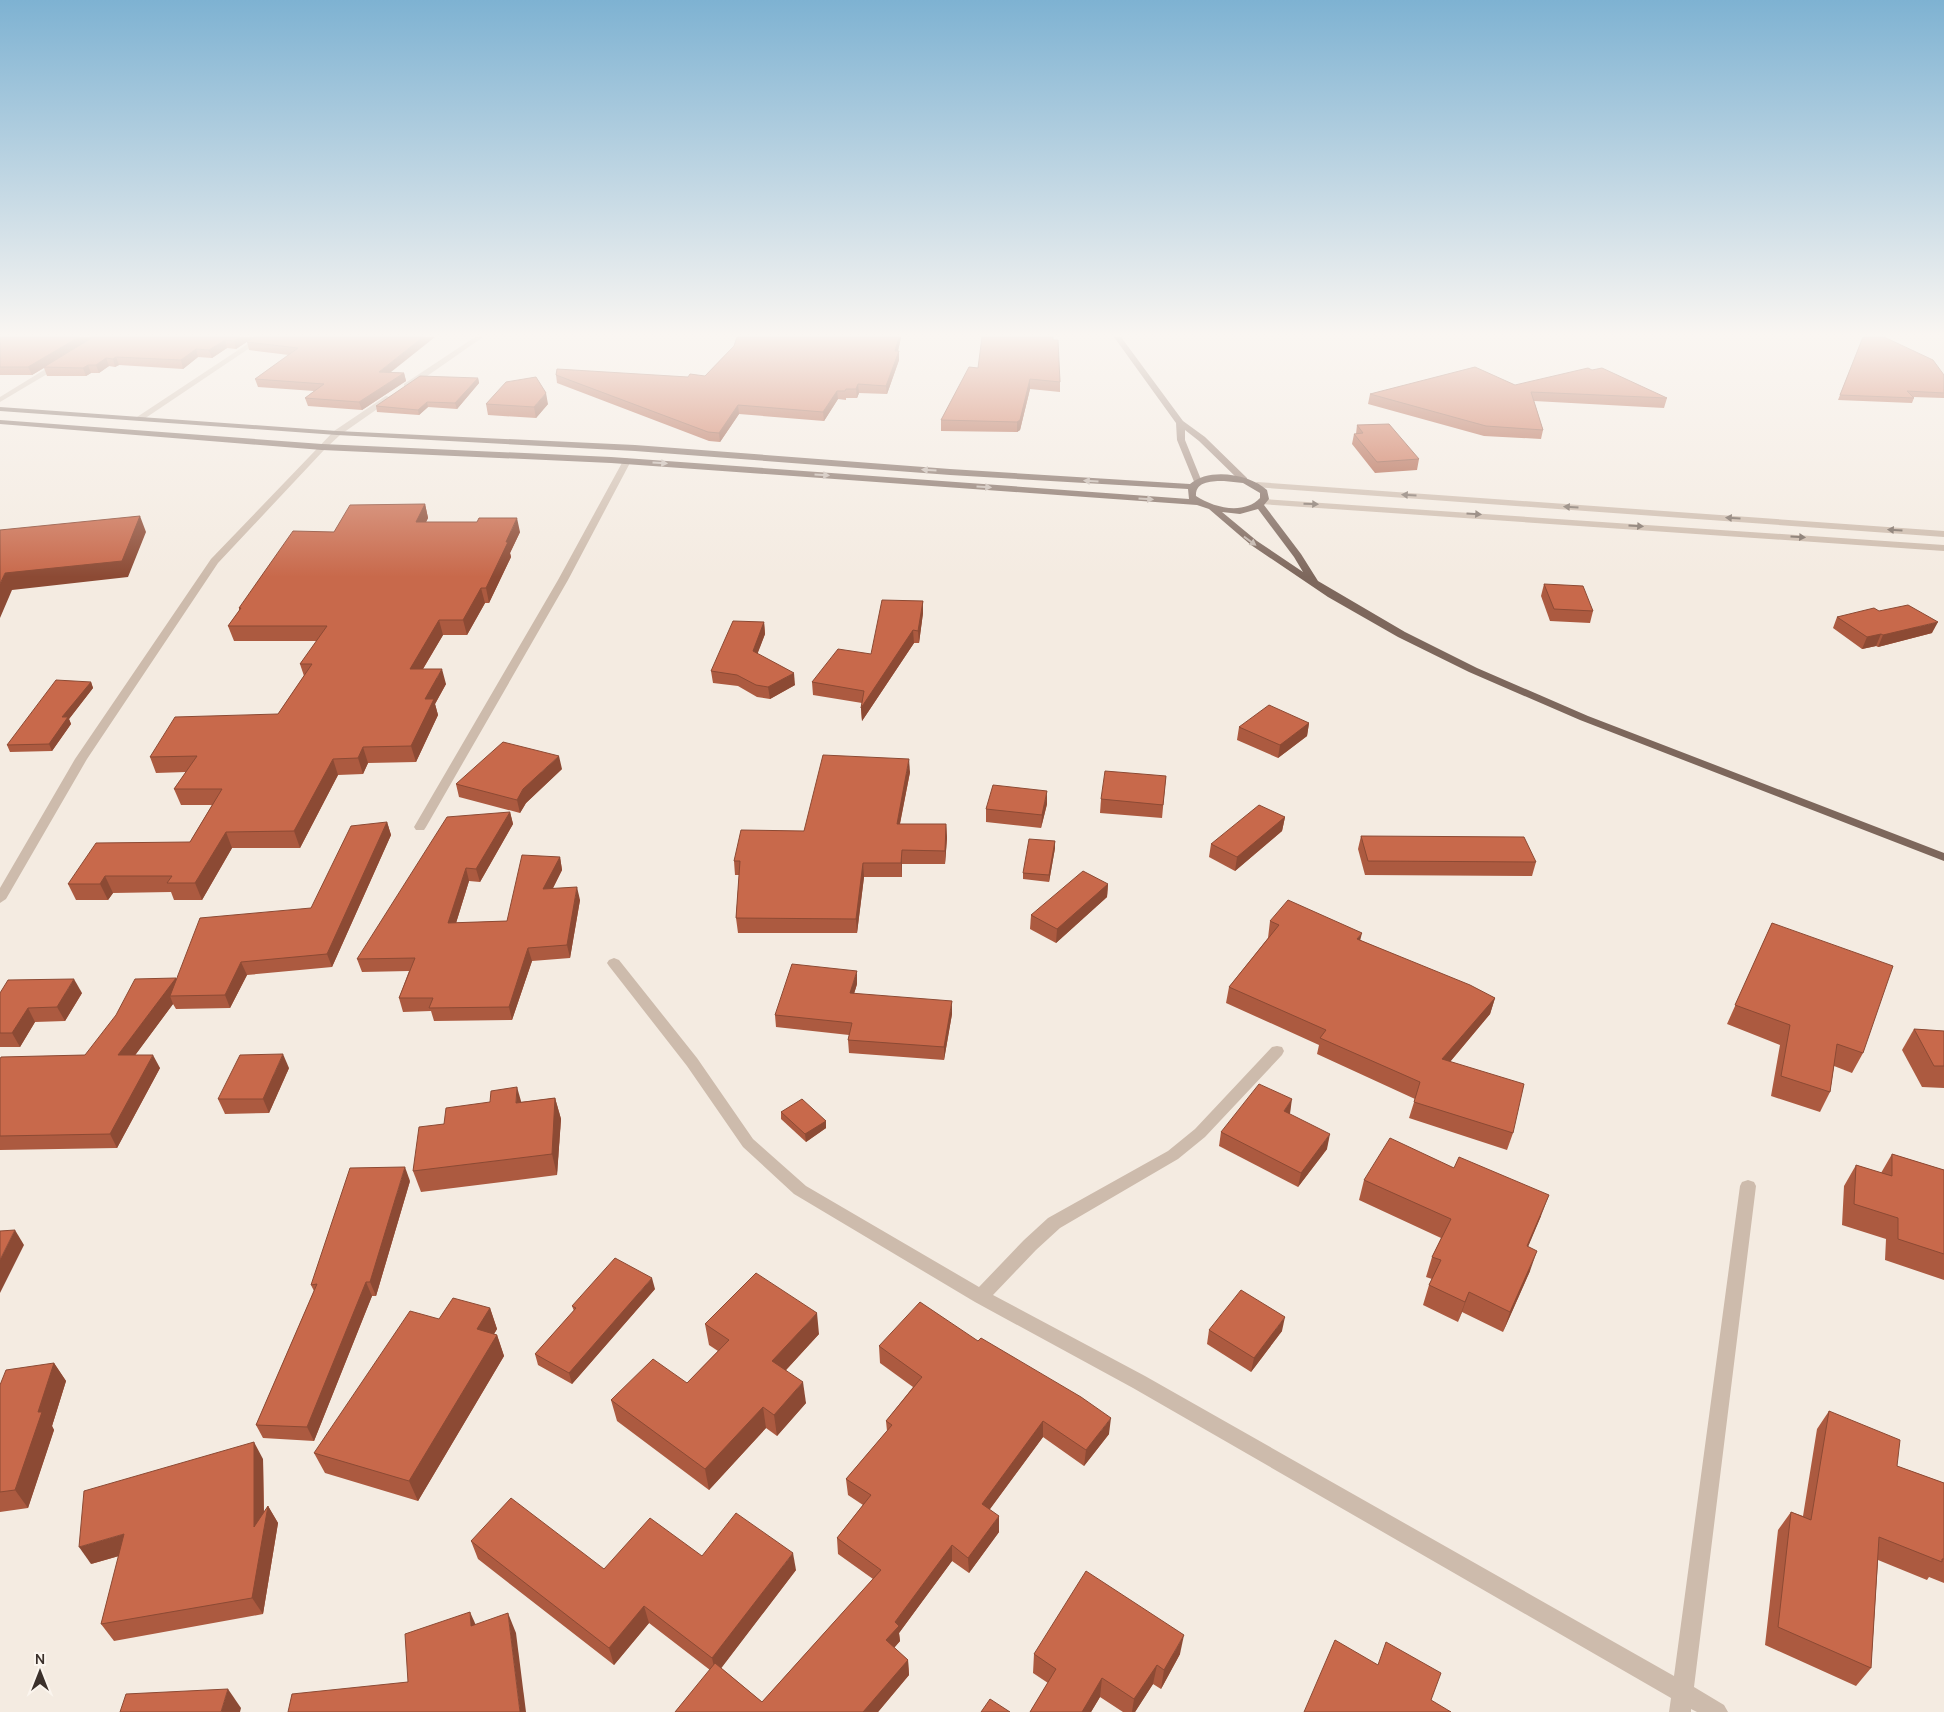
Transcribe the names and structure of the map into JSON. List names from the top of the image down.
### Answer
{
  "north": "top"
}
